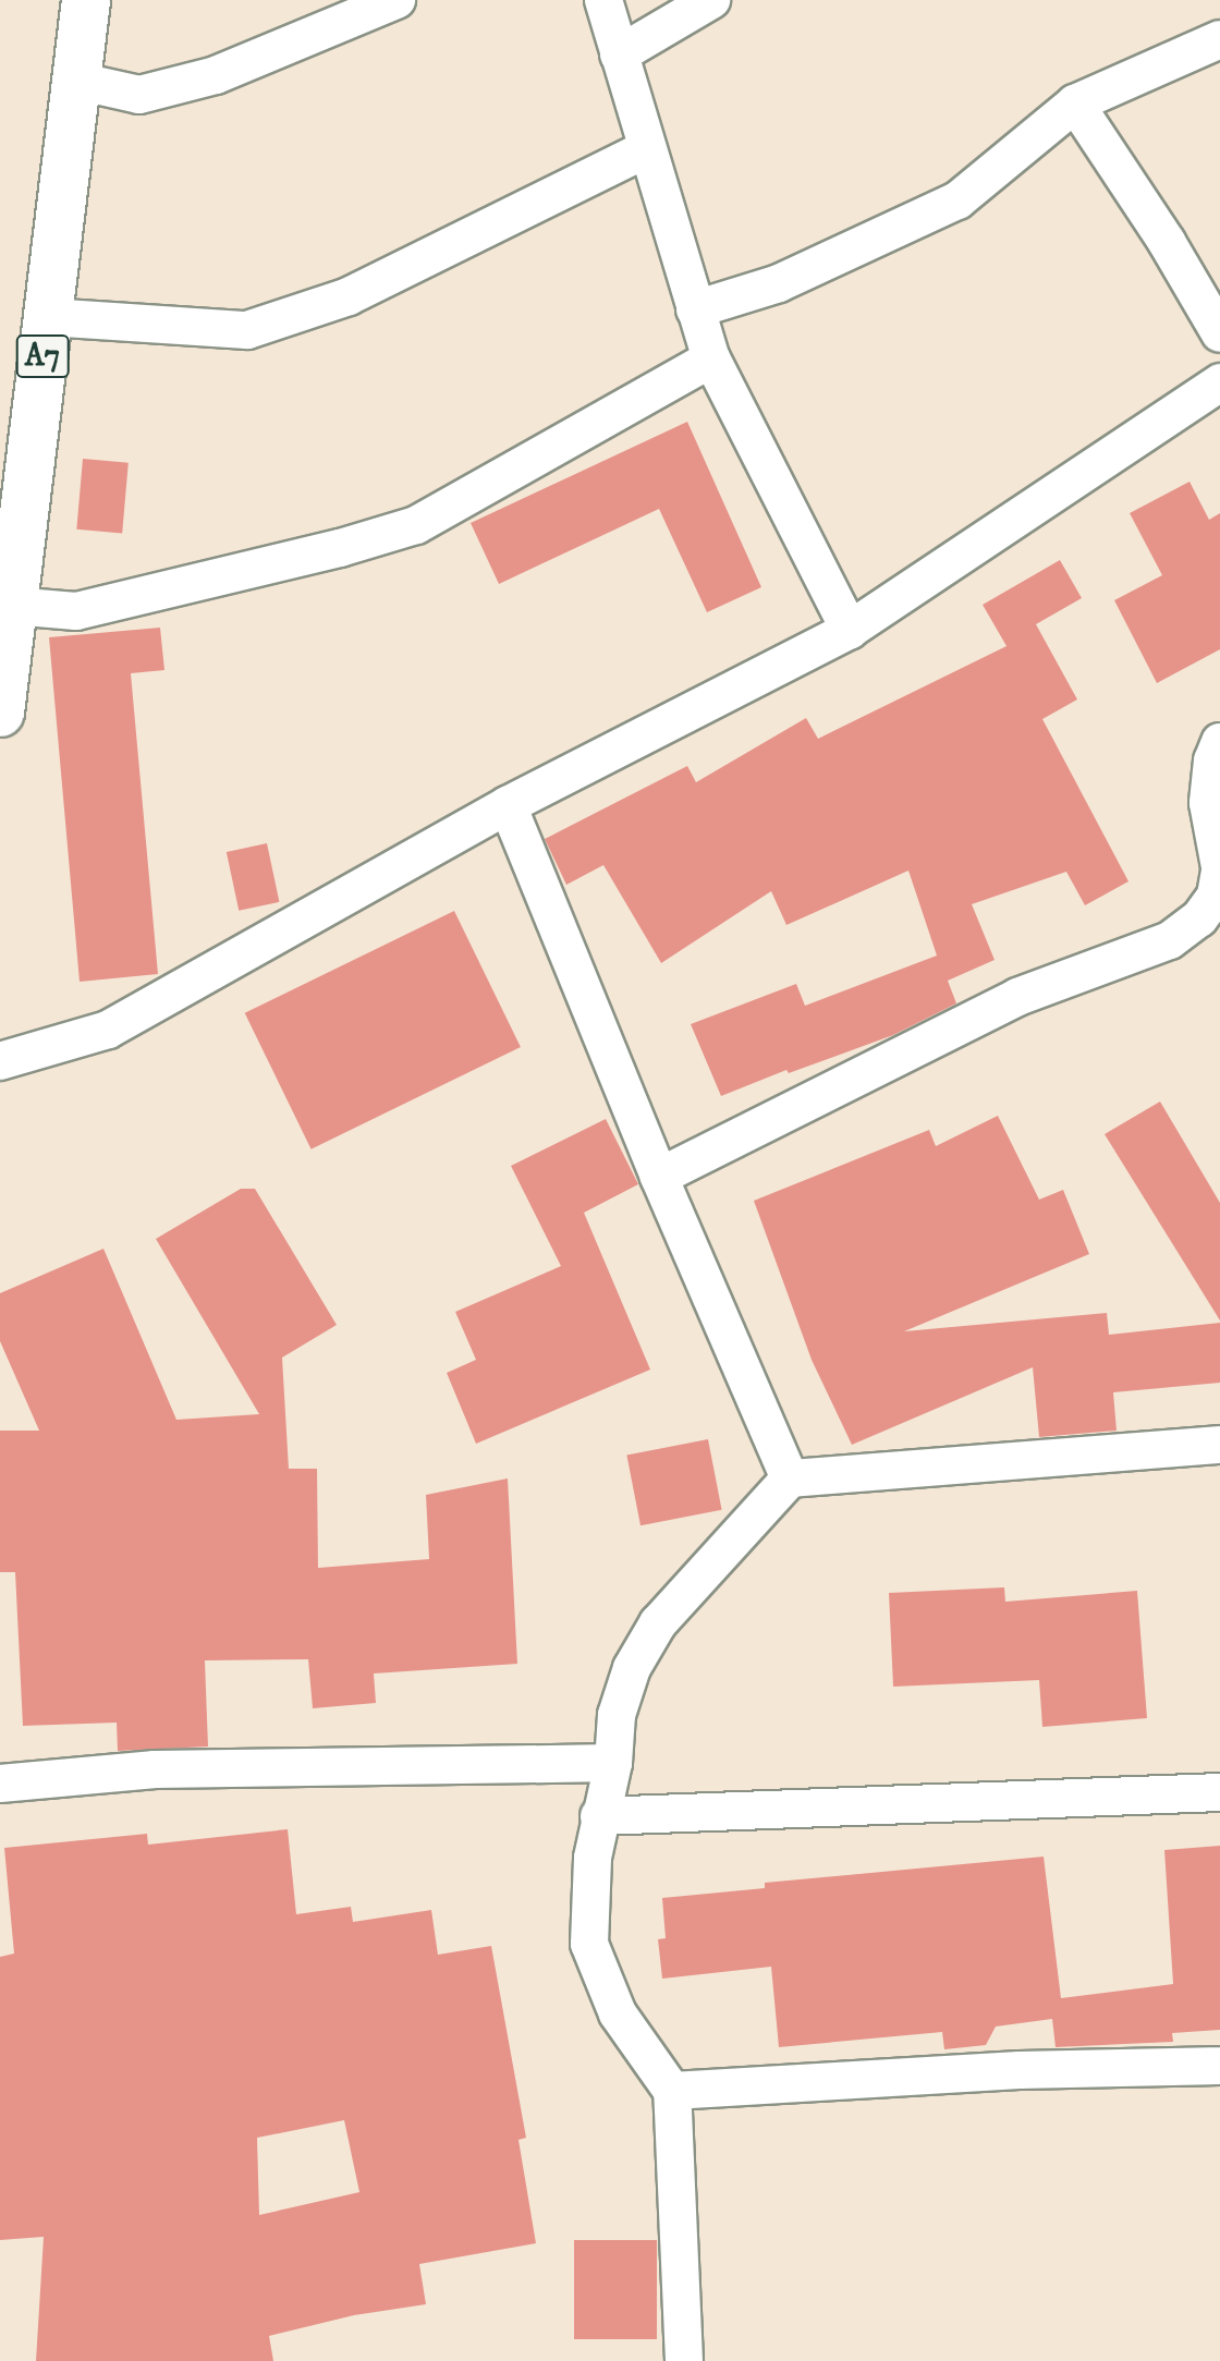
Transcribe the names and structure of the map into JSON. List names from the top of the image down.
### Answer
{
  "streets": {
    "highway": ["A7"]
  }
}
